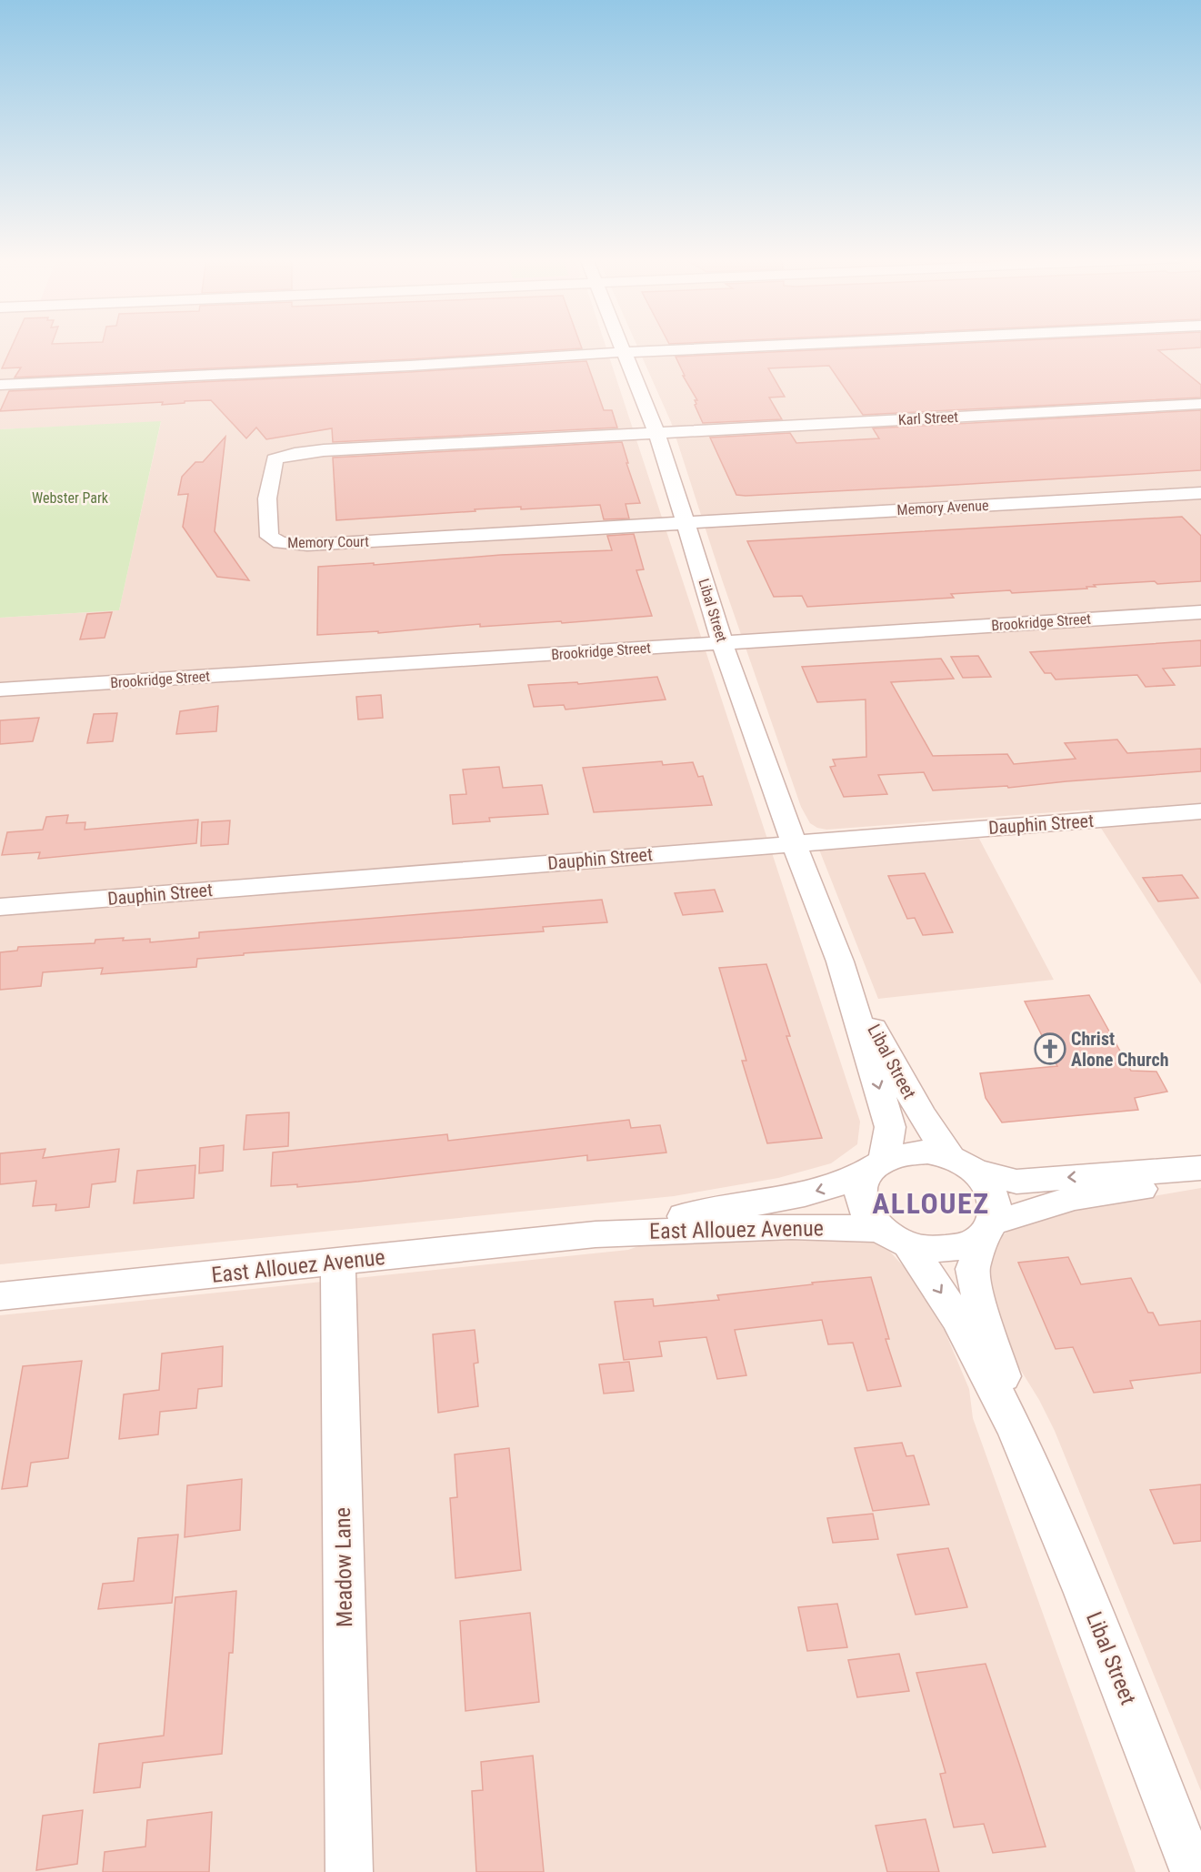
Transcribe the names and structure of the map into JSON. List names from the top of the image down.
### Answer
{
  "streets": {
    "street": [
      "Karl Street",
      "Memory Avenue",
      "Memory Court",
      "Libal Street",
      "Brookridge Street",
      "Dauphin Street",
      "East Allouez Avenue",
      "Meadow Lane"
    ]
  },
  "crossings": [
    ["Karl Street", "Memory Court"],
    ["Karl Street", "Libal Street"],
    ["Memory Avenue", "Memory Court"],
    ["Memory Avenue", "Libal Street"],
    ["Memory Court", "Libal Street"],
    ["Libal Street", "Brookridge Street"],
    ["Libal Street", "Dauphin Street"],
    ["Libal Street", "East Allouez Avenue"],
    ["East Allouez Avenue", "Meadow Lane"]
  ],
  "districts": ["ALLOUEZ"],
  "parks": ["Webster Park"],
  "places": {
    "church": ["Christ Alone Church"]
  }
}
